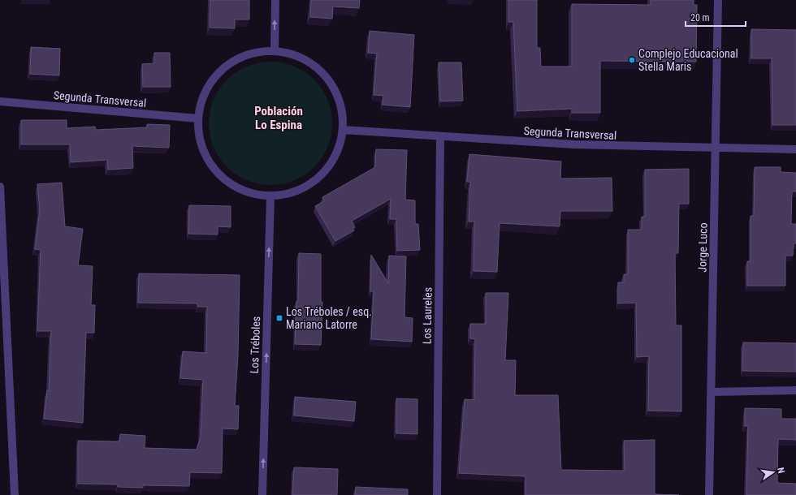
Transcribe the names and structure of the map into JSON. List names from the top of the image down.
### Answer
{
  "streets": {
    "street": [
      "Segunda Transversal",
      "Jorge Luco",
      "Los Laureles",
      "Los Tréboles"
    ]
  },
  "crossings": [
    ["Segunda Transversal", "Jorge Luco"],
    ["Segunda Transversal", "Los Laureles"]
  ],
  "one_way": ["Los Tréboles"],
  "districts": ["Población Lo Espina"],
  "places": {
    "other": ["Complejo Educacional Stella Maris"],
    "transit": ["Los Tréboles / esq. Mariano Latorre"]
  },
  "scale_bar": "20 m",
  "north": "right"
}
